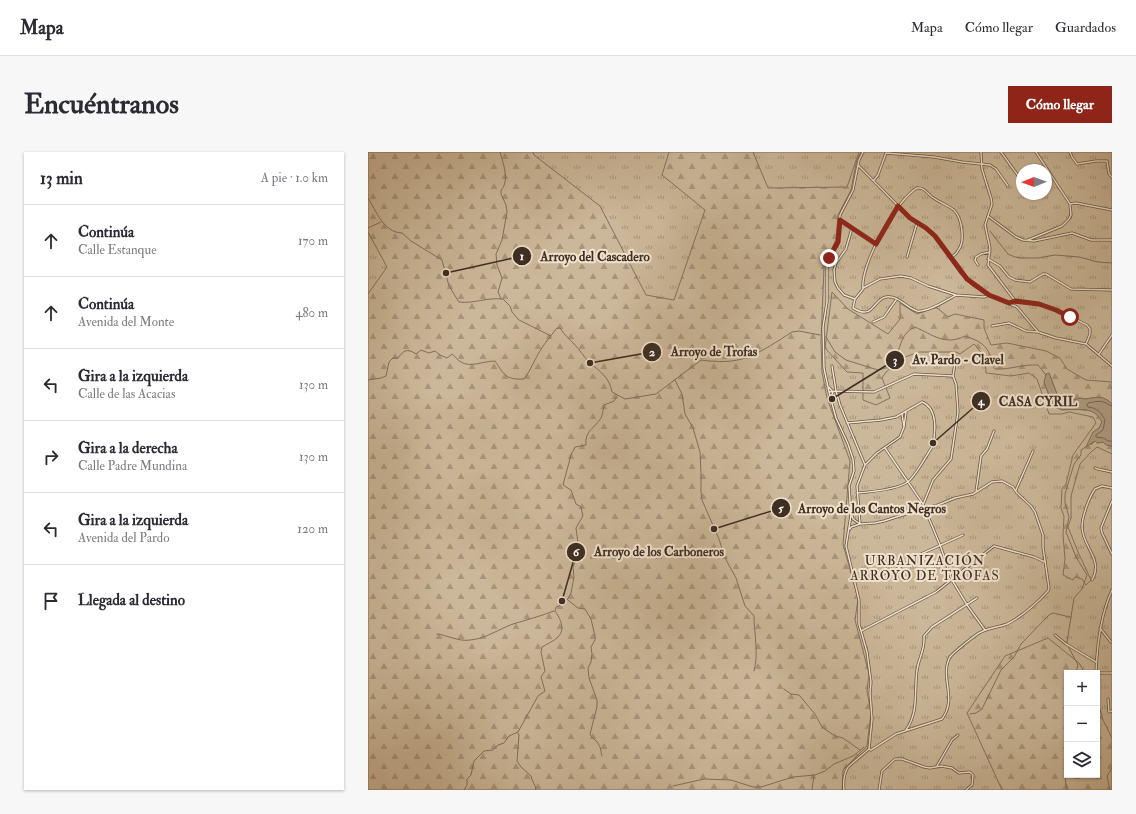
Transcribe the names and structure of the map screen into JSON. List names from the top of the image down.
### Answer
{
  "districts": ["URBANIZACIÓN ARROYO DE TROFAS"],
  "places": [
    "Arroyo del Cascadero",
    "Arroyo de Trofas",
    "Av. Pardo - Clavel",
    "CASA CYRIL",
    "Arroyo de los Cantos Negros",
    "Arroyo de los Carboneros"
  ],
  "north": "left",
  "page": {
    "header": "Mapa",
    "nav": ["Mapa", "Cómo llegar", "Guardados"],
    "buttons": "Cómo llegar",
    "title": "Encuéntranos",
    "heading": ["13 min", "A pie · 1.0 km"],
    "list": [
      ["Continúa", "Calle Estanque", "170 m"],
      ["Continúa", "Avenida del Monte", "480 m"],
      ["Gira a la izquierda", "Calle de las Acacias", "130 m"],
      ["Gira a la derecha", "Calle Padre Mundina", "130 m"],
      ["Gira a la izquierda", "Avenida del Pardo", "120 m"],
      "Llegada al destino"
    ],
    "map_buttons": ["+", "−"]
  }
}
